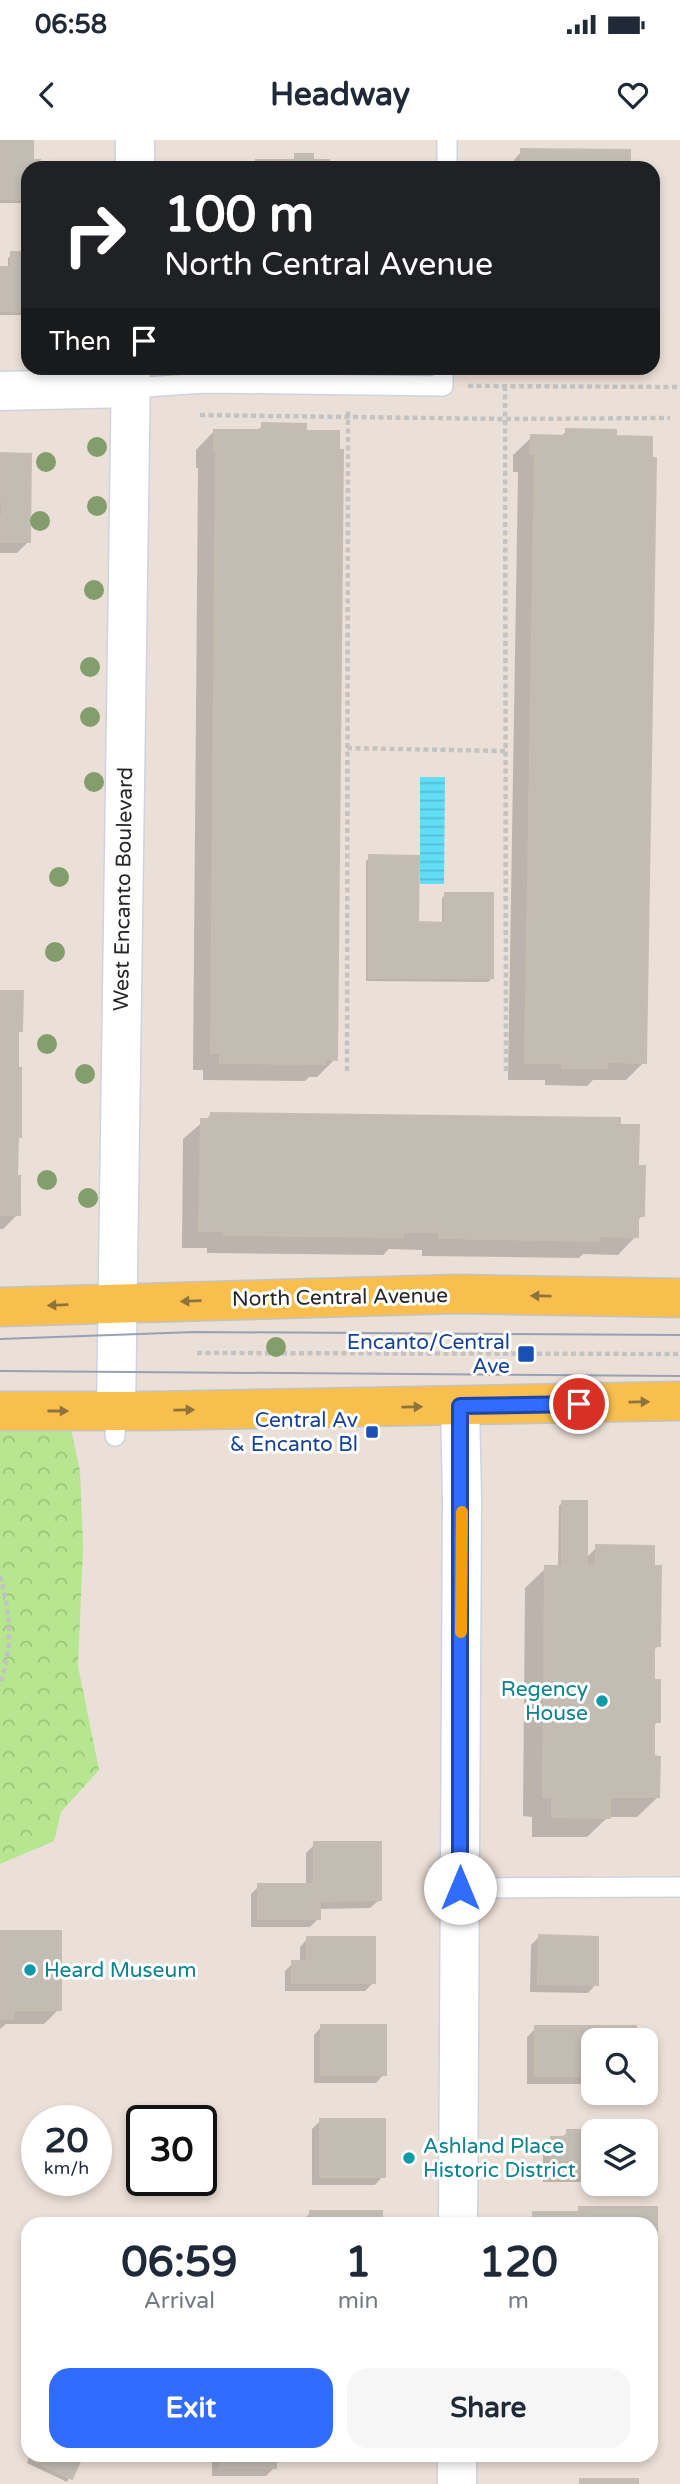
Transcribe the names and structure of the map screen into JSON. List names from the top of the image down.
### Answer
{
  "streets": {
    "main road": ["North Central Avenue"],
    "street": ["West Encanto Boulevard"]
  },
  "crossings": [
    ["West Encanto Boulevard", "North Central Avenue"]
  ],
  "places": {
    "transit": ["Encanto/Central Ave", "Central Av & Encanto Bl"],
    "other": ["Regency House", "Heard Museum", "Ashland Place Historic District"]
  },
  "page": {
    "status": "06:58",
    "header": "Headway",
    "turn": ["100 m", "North Central Avenue"],
    "then": "Then",
    "speed": "20 km/h",
    "limit": "30",
    "eta": [
      "06:59",
      "Arrival",
      "1",
      "min",
      "120",
      "m"
    ],
    "buttons": ["Exit", "Share"]
  }
}
